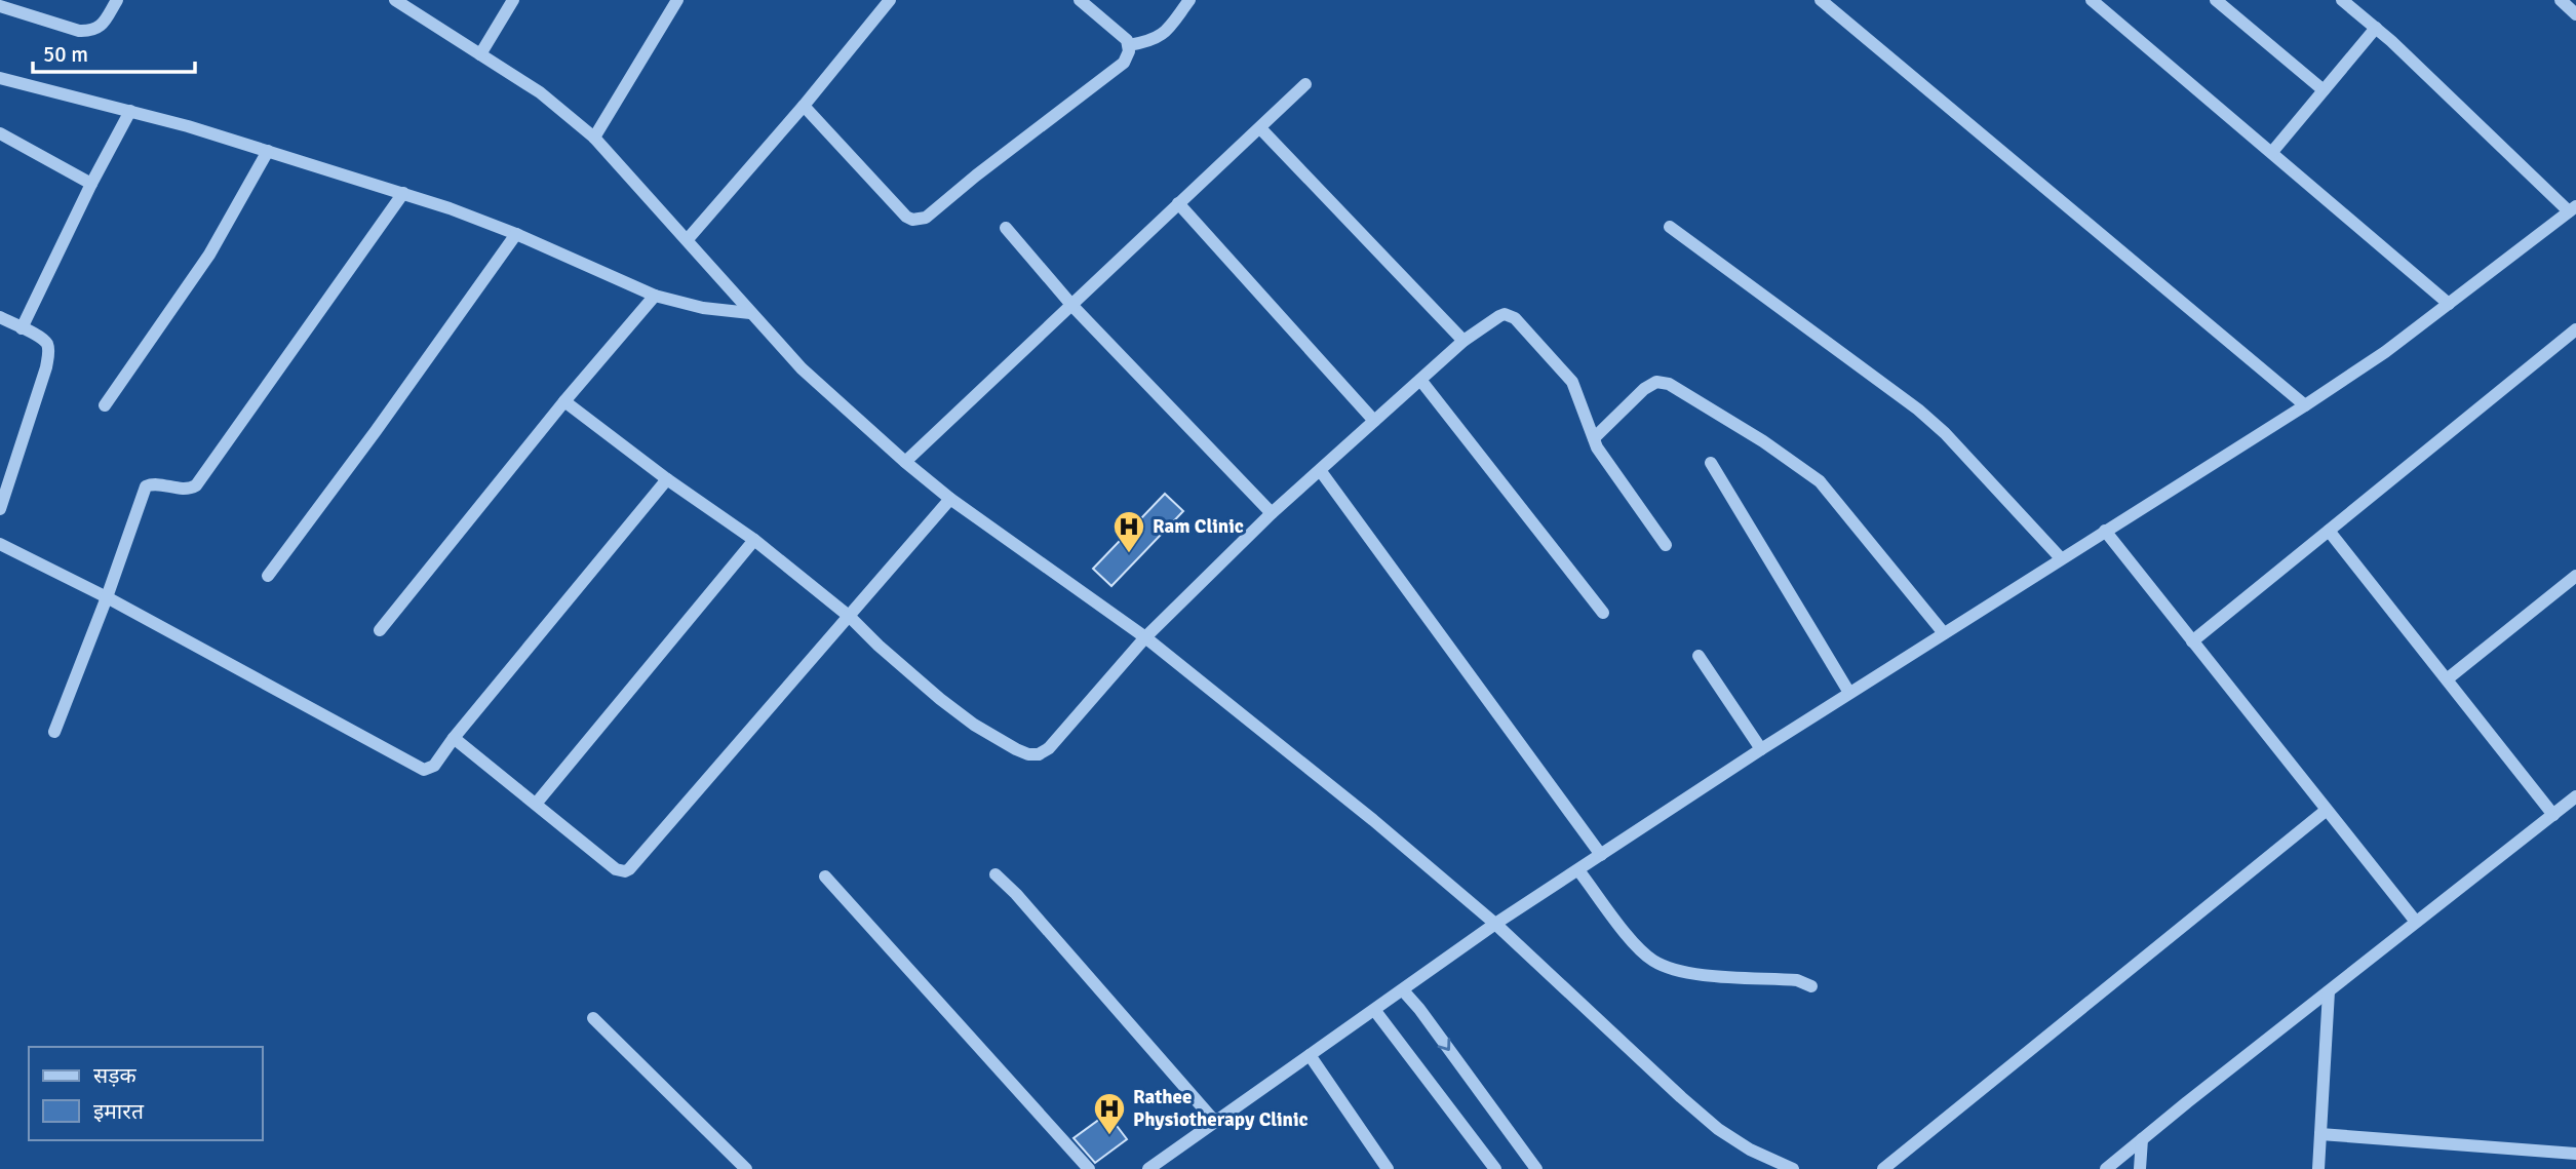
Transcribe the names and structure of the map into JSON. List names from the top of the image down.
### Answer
{
  "places": {
    "hospital": ["Ram Clinic", "Rathee Physiotherapy Clinic"]
  },
  "legend": ["सड़क", "इमारत"],
  "scale_bar": "50 m"
}
